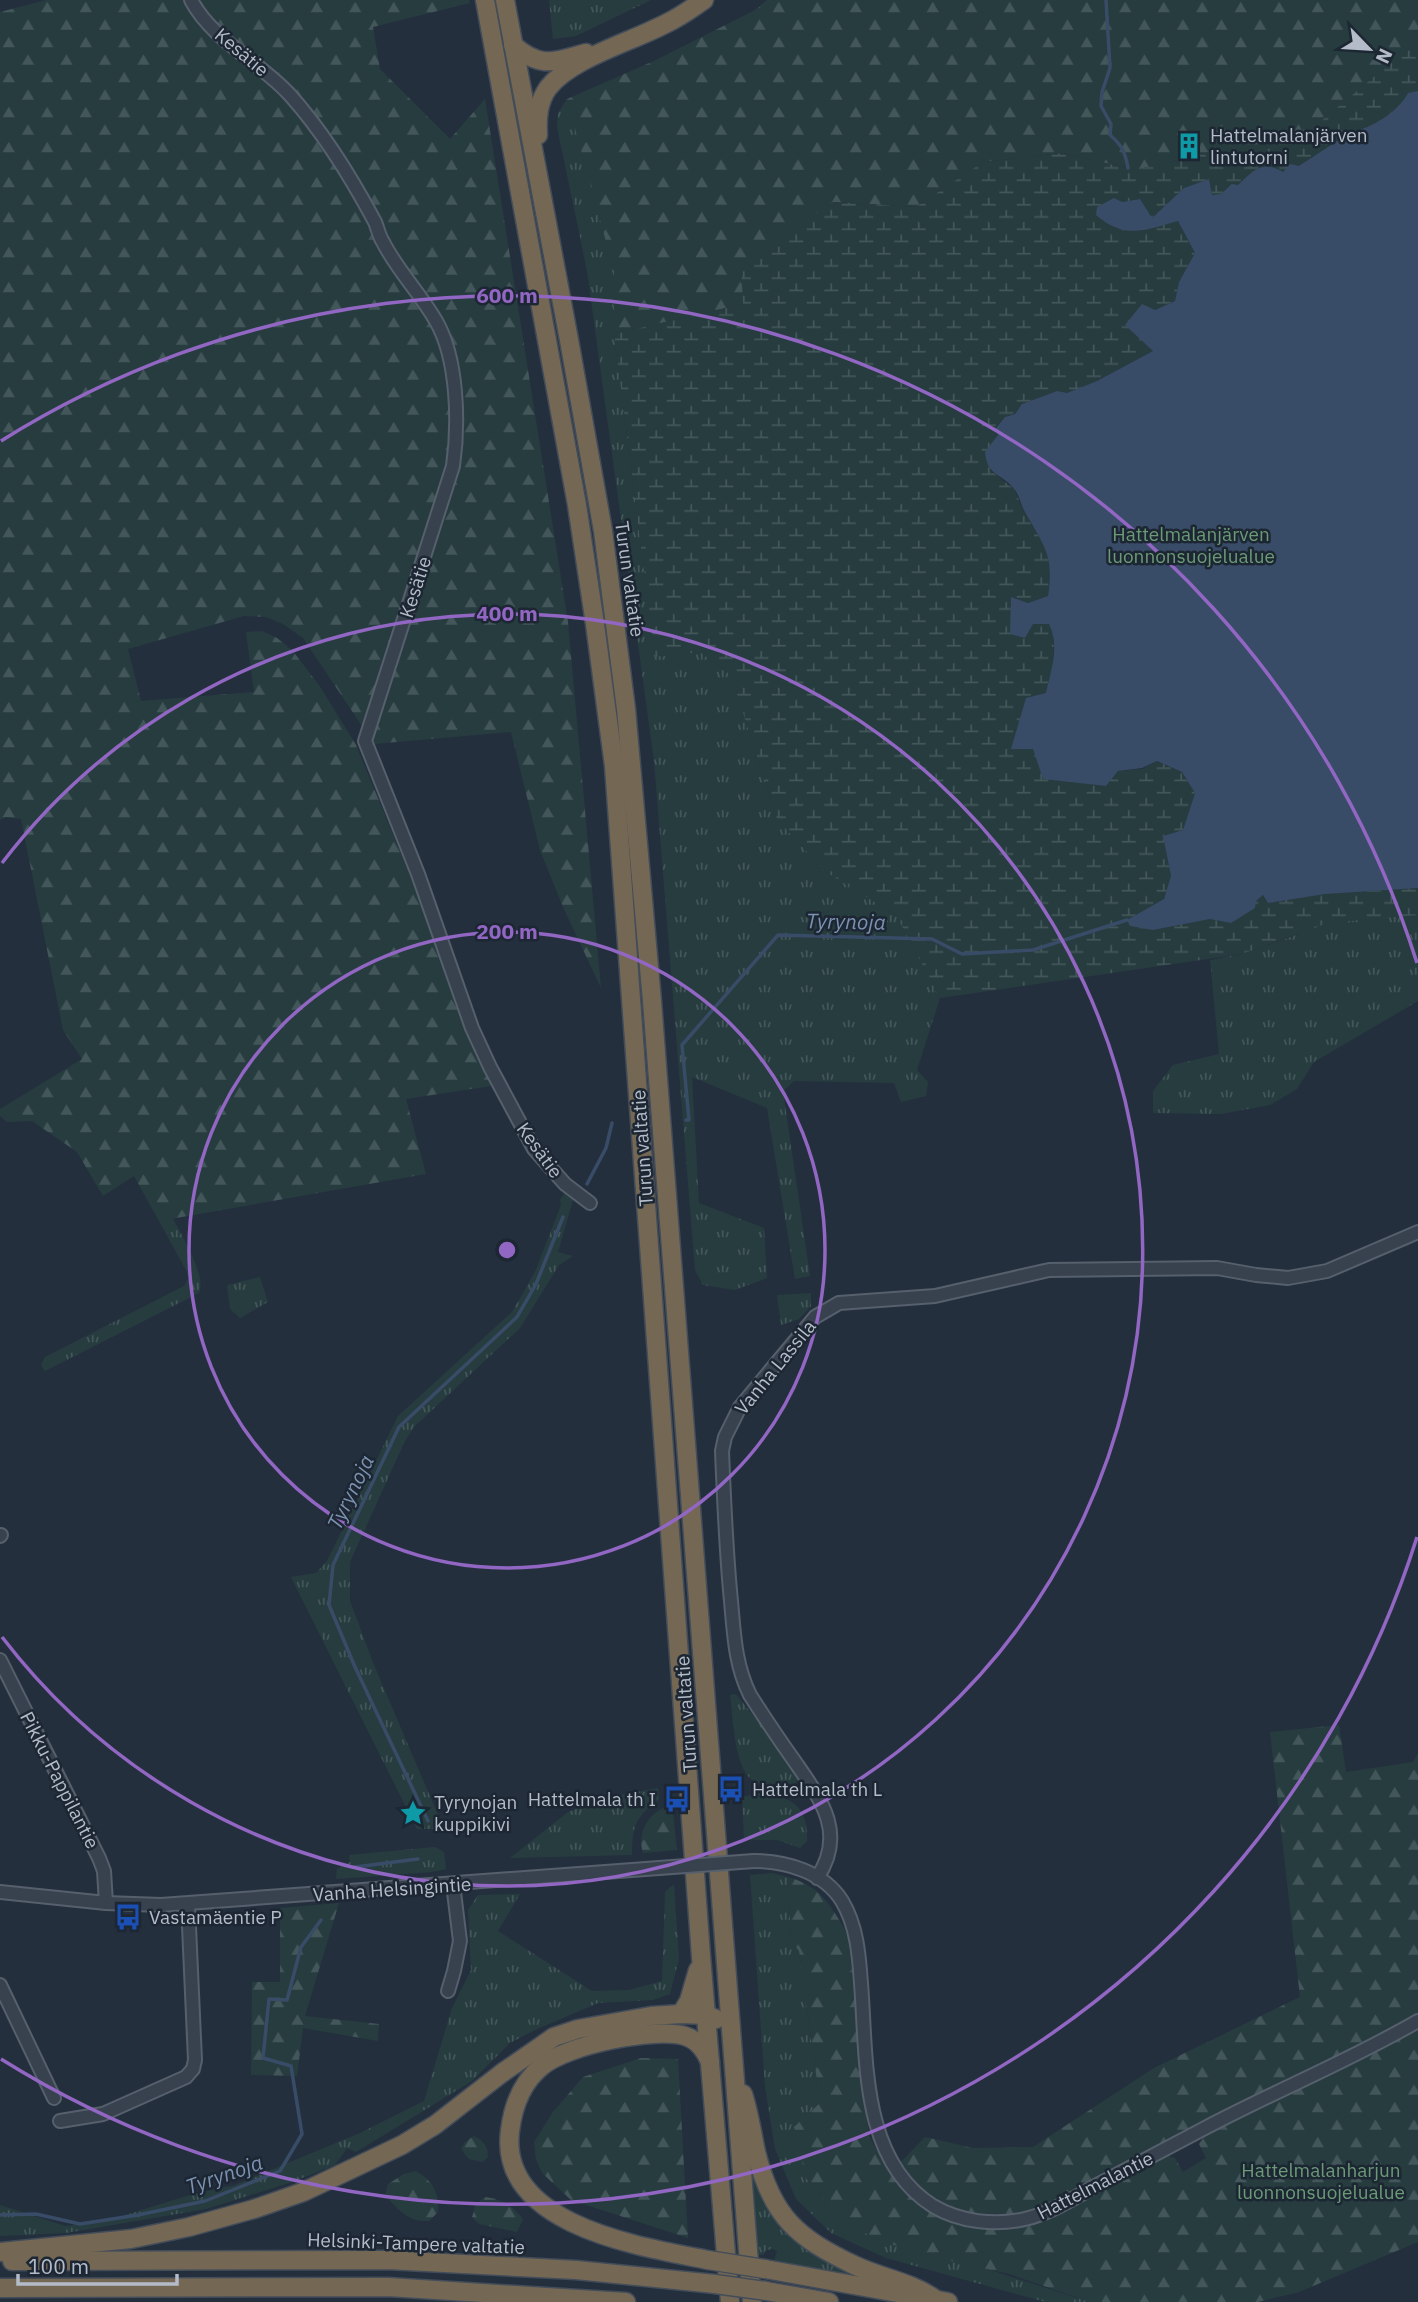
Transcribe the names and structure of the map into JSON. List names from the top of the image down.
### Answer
{
  "streets": {
    "highway": ["Turun valtatie", "Helsinki-Tampere valtatie"],
    "street": [
      "Kesätie",
      "Vanha Lassila",
      "Pikku-Pappilantie",
      "Vanha Helsingintie",
      "Hattelmalantie"
    ]
  },
  "crossings": [
    ["Turun valtatie", "Helsinki-Tampere valtatie"],
    ["Vanha Lassila", "Hattelmalantie"],
    ["Pikku-Pappilantie", "Vanha Helsingintie"],
    ["Vanha Helsingintie", "Hattelmalantie"]
  ],
  "water": ["Tyrynoja"],
  "parks": ["Hattelmalanjärven luonnonsuojelualue", "Hattelmalanharjun luonnonsuojelualue"],
  "places": {
    "building": ["Hattelmalanjärven lintutorni"],
    "bus stop": ["Hattelmala th L", "Hattelmala th I", "Vastamäentie P"],
    "place": ["Tyrynojan kuppikivi"]
  },
  "scale_bar": "100 m",
  "north": "bottom right",
  "rings": ["600 m", "400 m", "200 m"]
}
